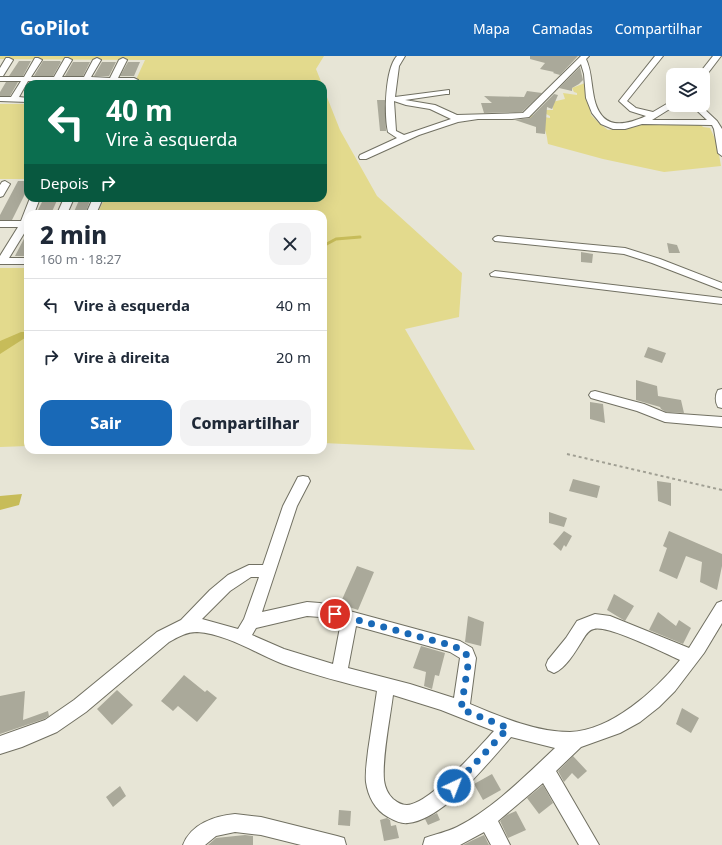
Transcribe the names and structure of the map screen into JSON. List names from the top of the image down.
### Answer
{
  "page": {
    "header": "GoPilot",
    "nav": ["Mapa", "Camadas", "Compartilhar"],
    "turn": ["40 m", "Vire à esquerda"],
    "then": "Depois",
    "heading": ["2 min", "160 m · 18:27"],
    "list": [
      {
        "name": "Vire à esquerda",
        "value": "40 m"
      },
      {
        "name": "Vire à direita",
        "value": "20 m"
      }
    ],
    "buttons": ["Sair", "Compartilhar"]
  }
}
